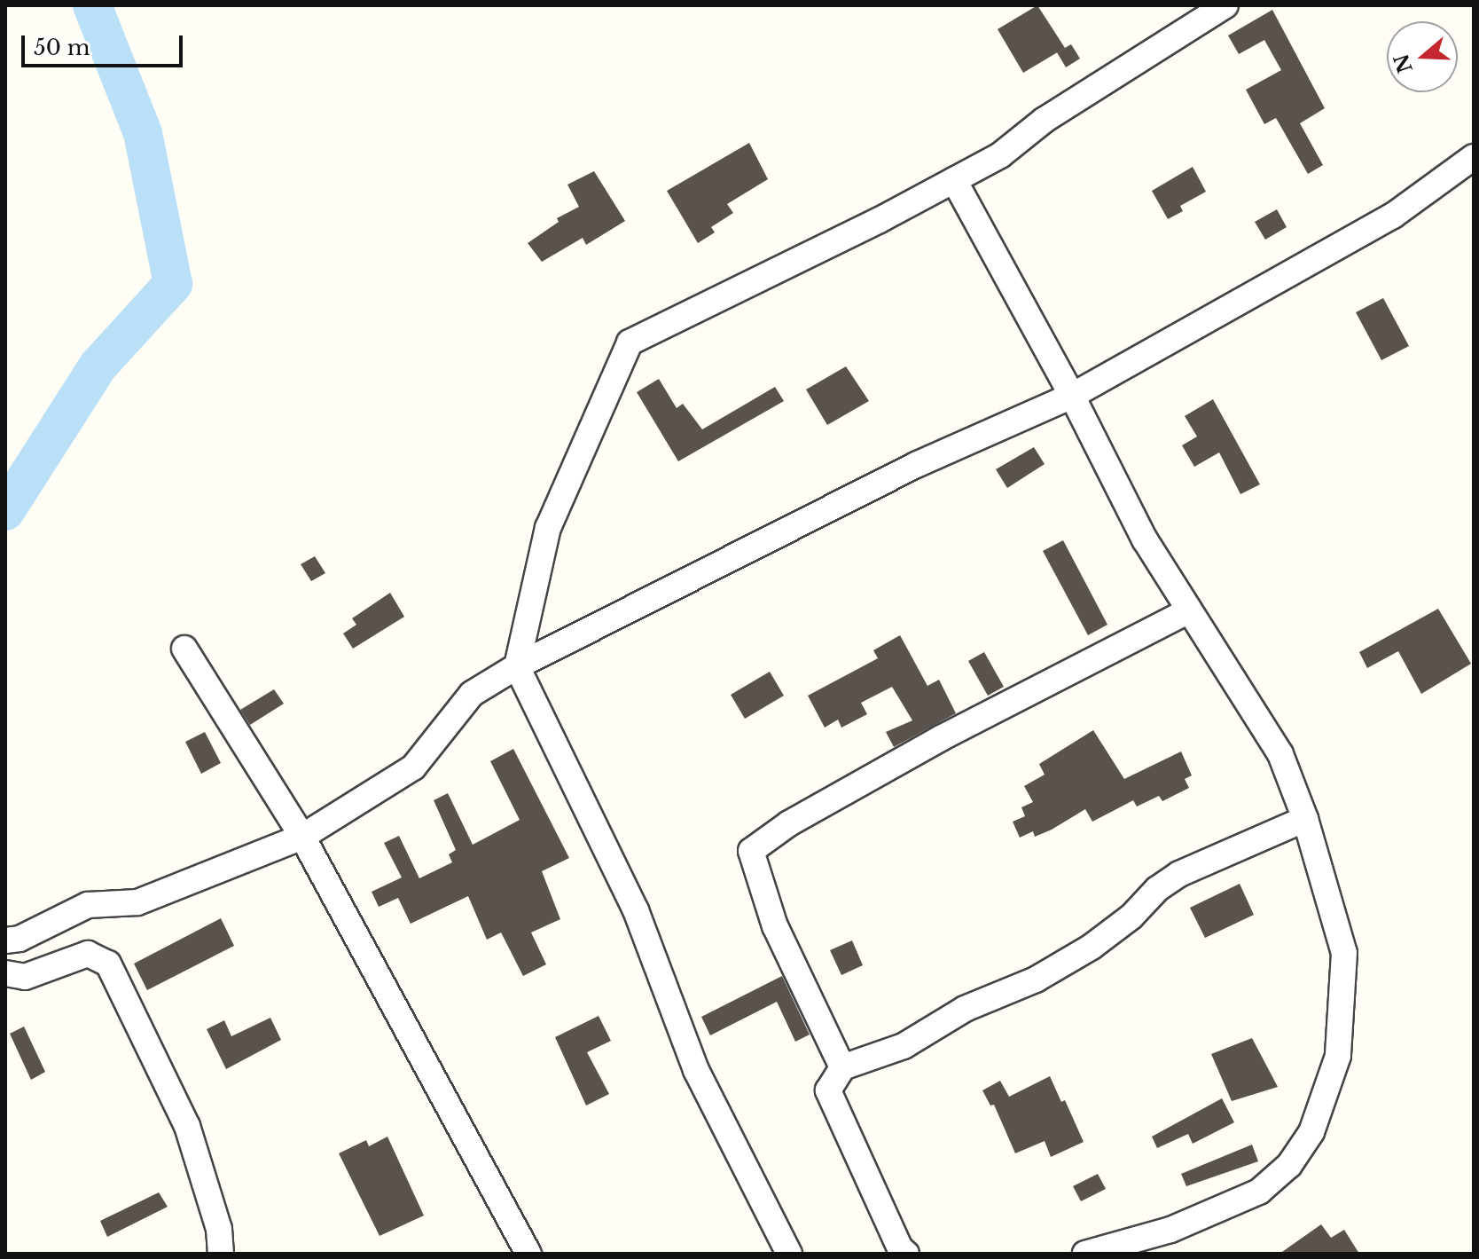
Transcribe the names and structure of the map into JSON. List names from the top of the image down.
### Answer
{
  "scale_bar": "50 m",
  "north": "left"
}
